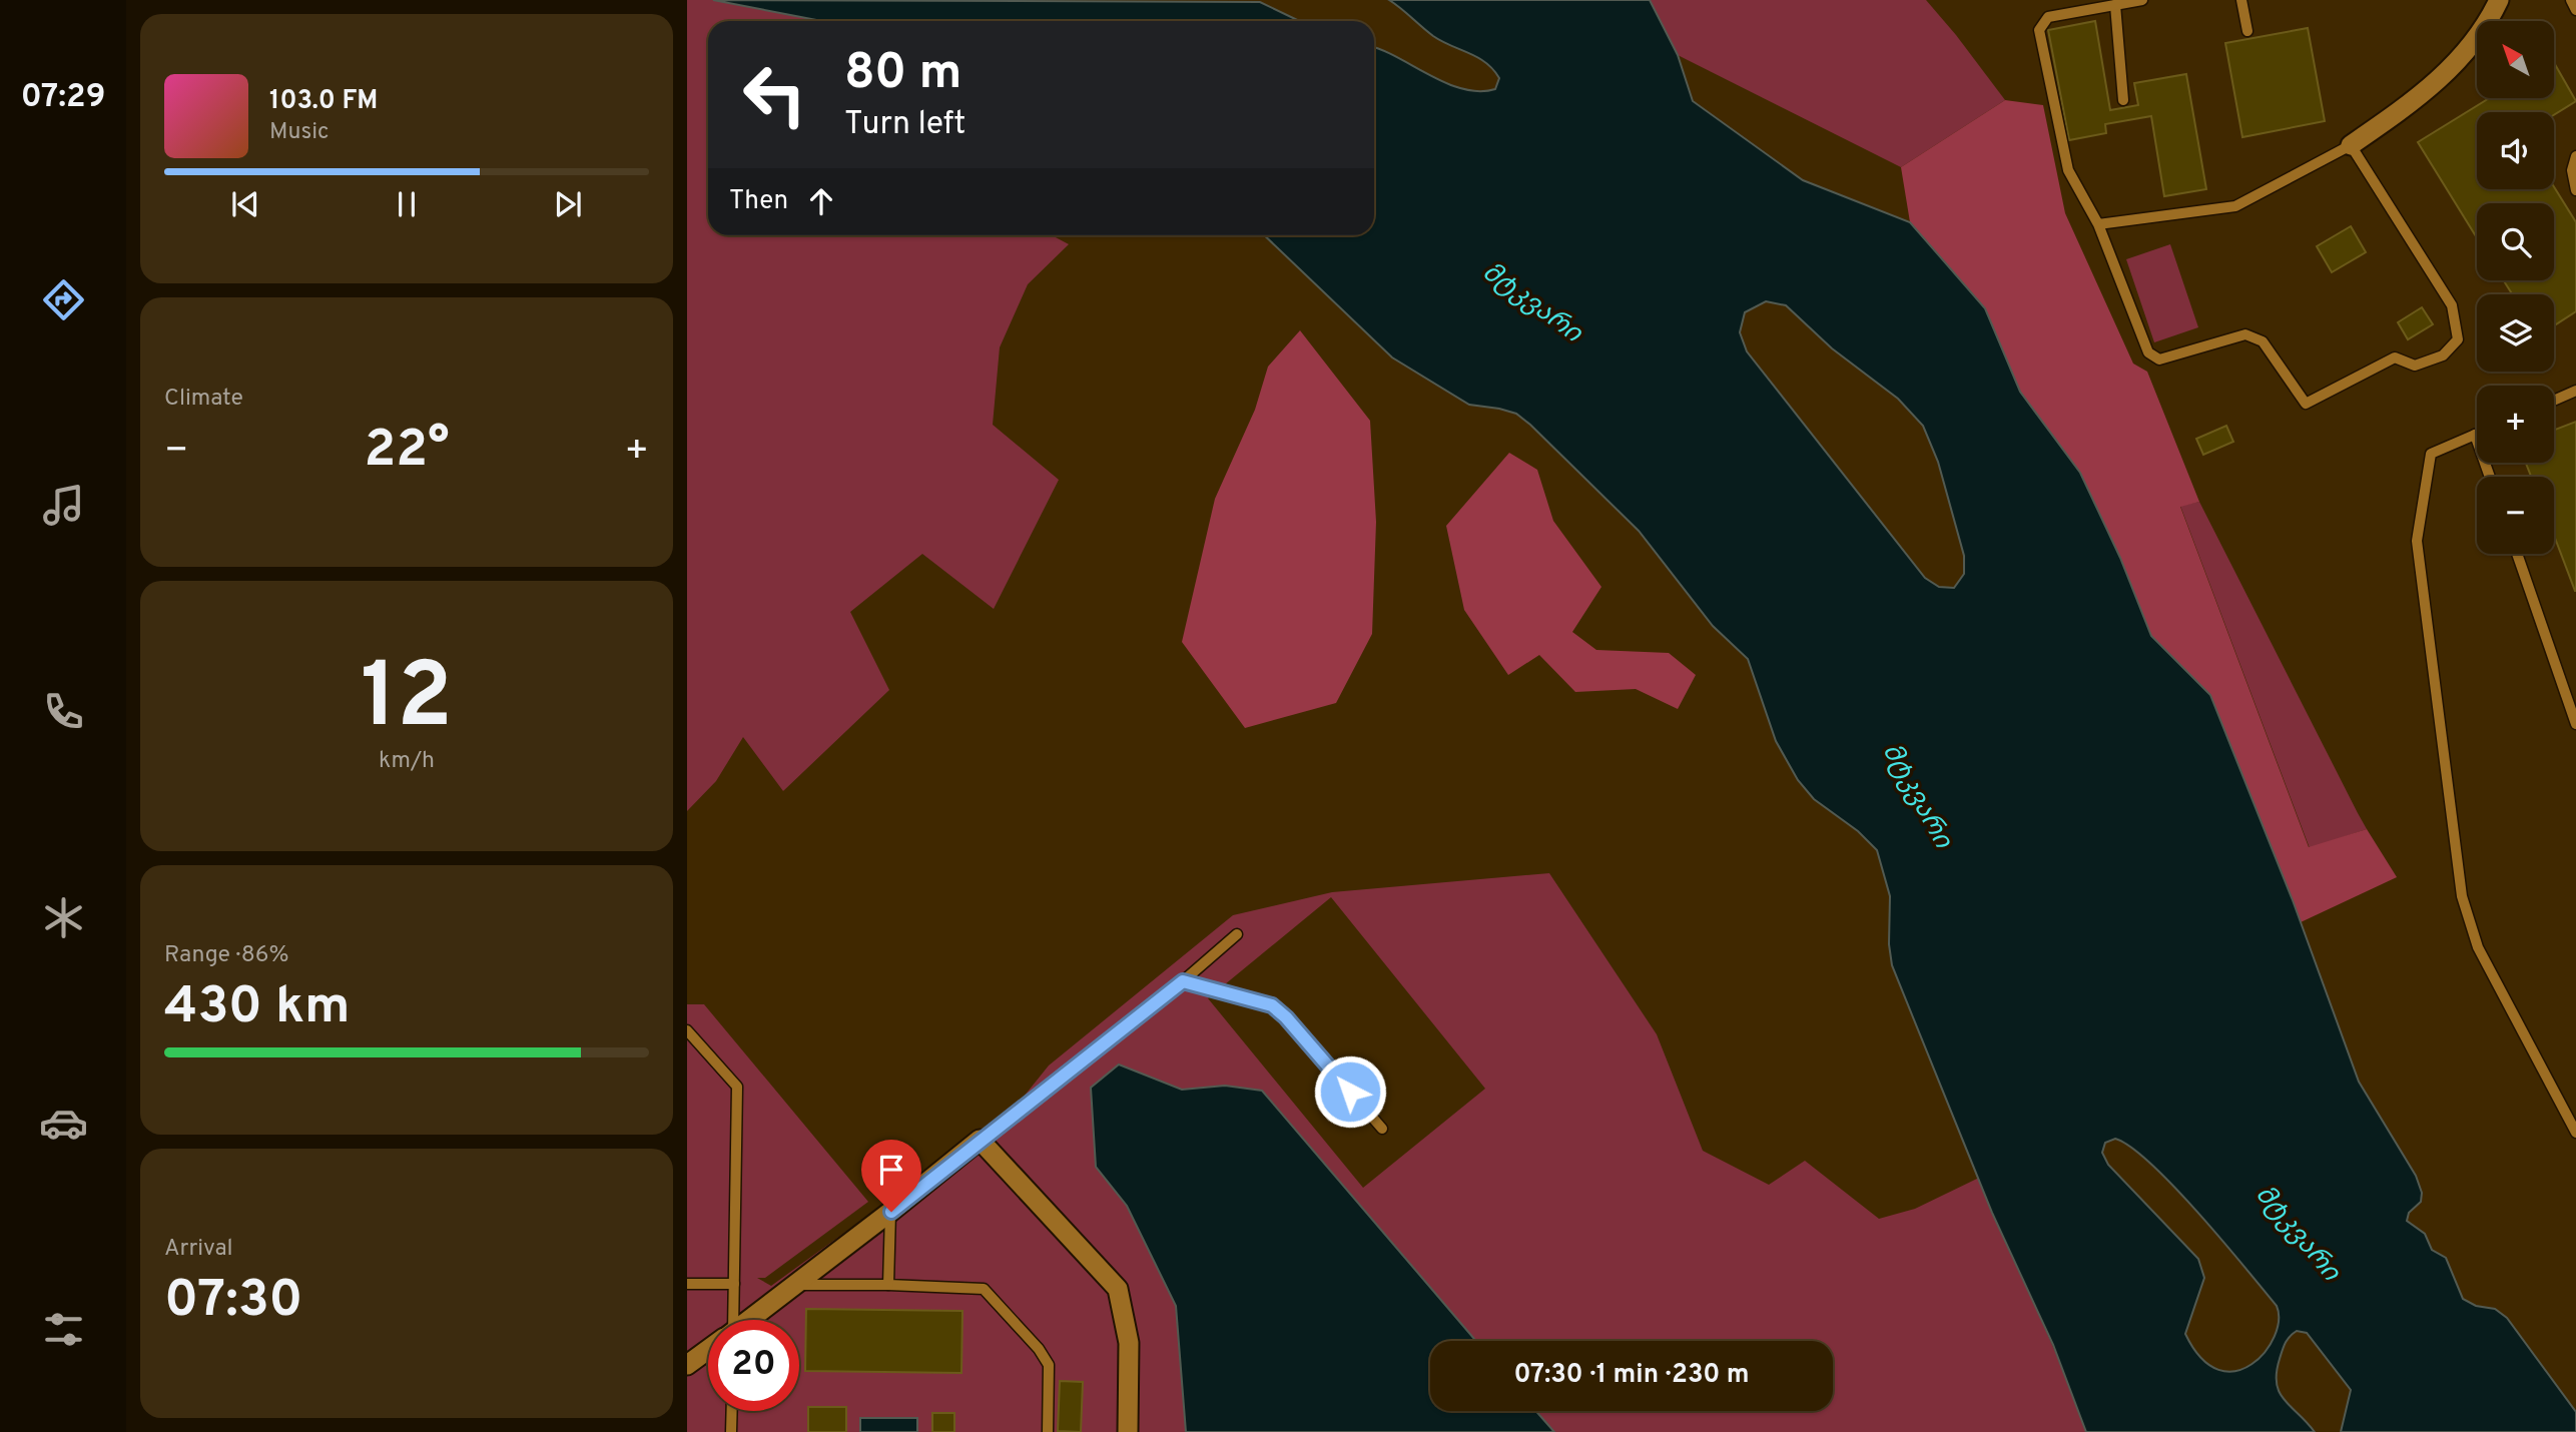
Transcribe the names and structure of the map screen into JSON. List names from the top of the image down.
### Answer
{
  "water": ["მტკვარი"],
  "north": "top left",
  "page": {
    "tabs": "07:29",
    "map_buttons": ["+", "−"],
    "turn": ["80 m", "Turn left"],
    "song": ["103.0 FM", "Music"],
    "then": "Then",
    "tile": [
      "Climate",
      ["12", "km/h"],
      ["Range · 86%", "430 km"],
      ["Arrival", "07:30"]
    ],
    "heat": ["−", "22°", "+"],
    "limit": "20",
    "trip": "07:30 · 1 min · 230 m"
  }
}
